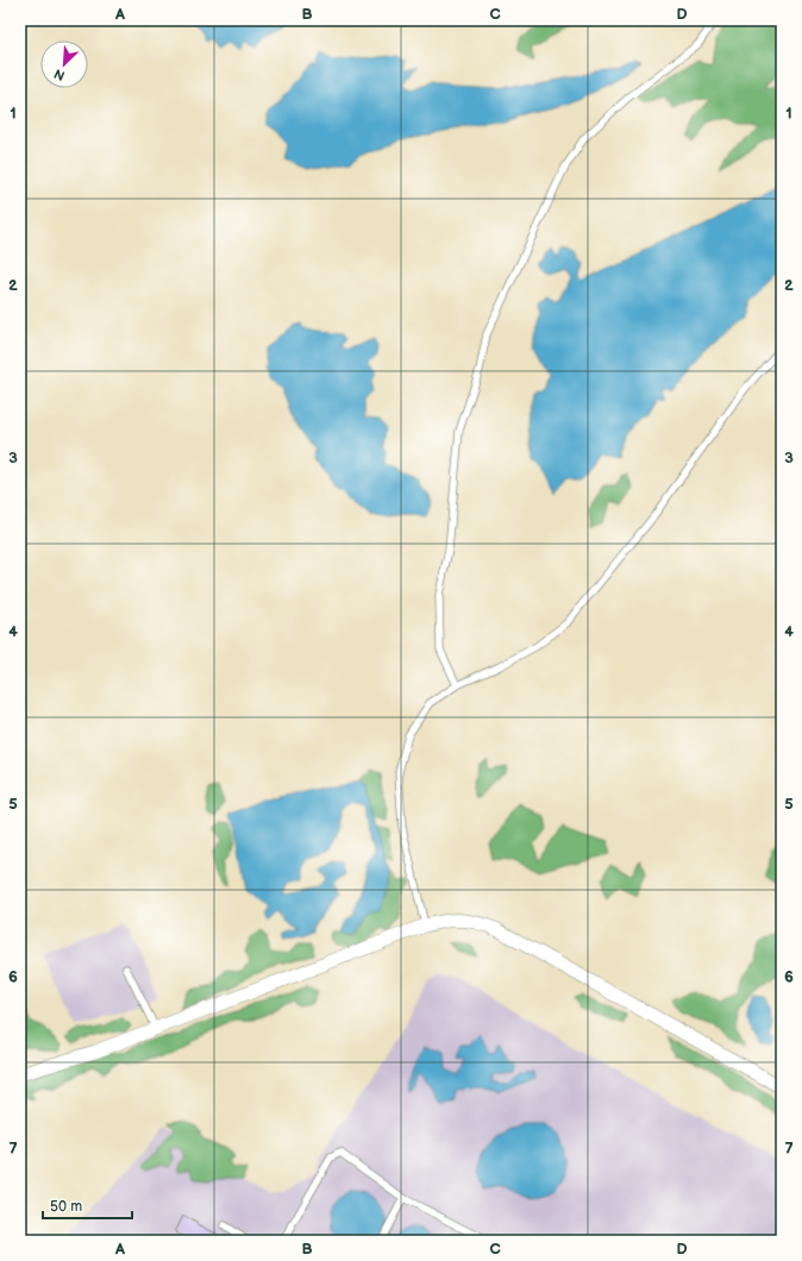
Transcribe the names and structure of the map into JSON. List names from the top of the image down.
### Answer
{
  "scale_bar": "50 m",
  "north": "bottom left",
  "grid": {
    "columns": [
      "A",
      "B",
      "C",
      "D"
    ],
    "rows": [
      "1",
      "2",
      "3",
      "4",
      "5",
      "6",
      "7"
    ]
  }
}
